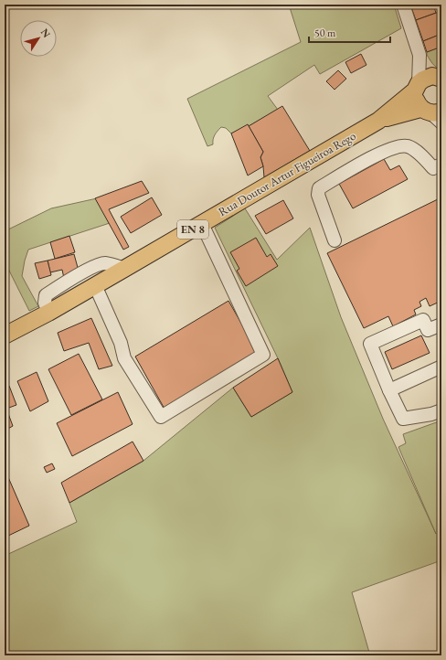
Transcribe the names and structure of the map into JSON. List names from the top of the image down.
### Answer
{
  "streets": {
    "main road": ["Rua Doutor Artur Figueiroa Rego", "EN 8"]
  },
  "scale_bar": "50 m",
  "north": "top right"
}
